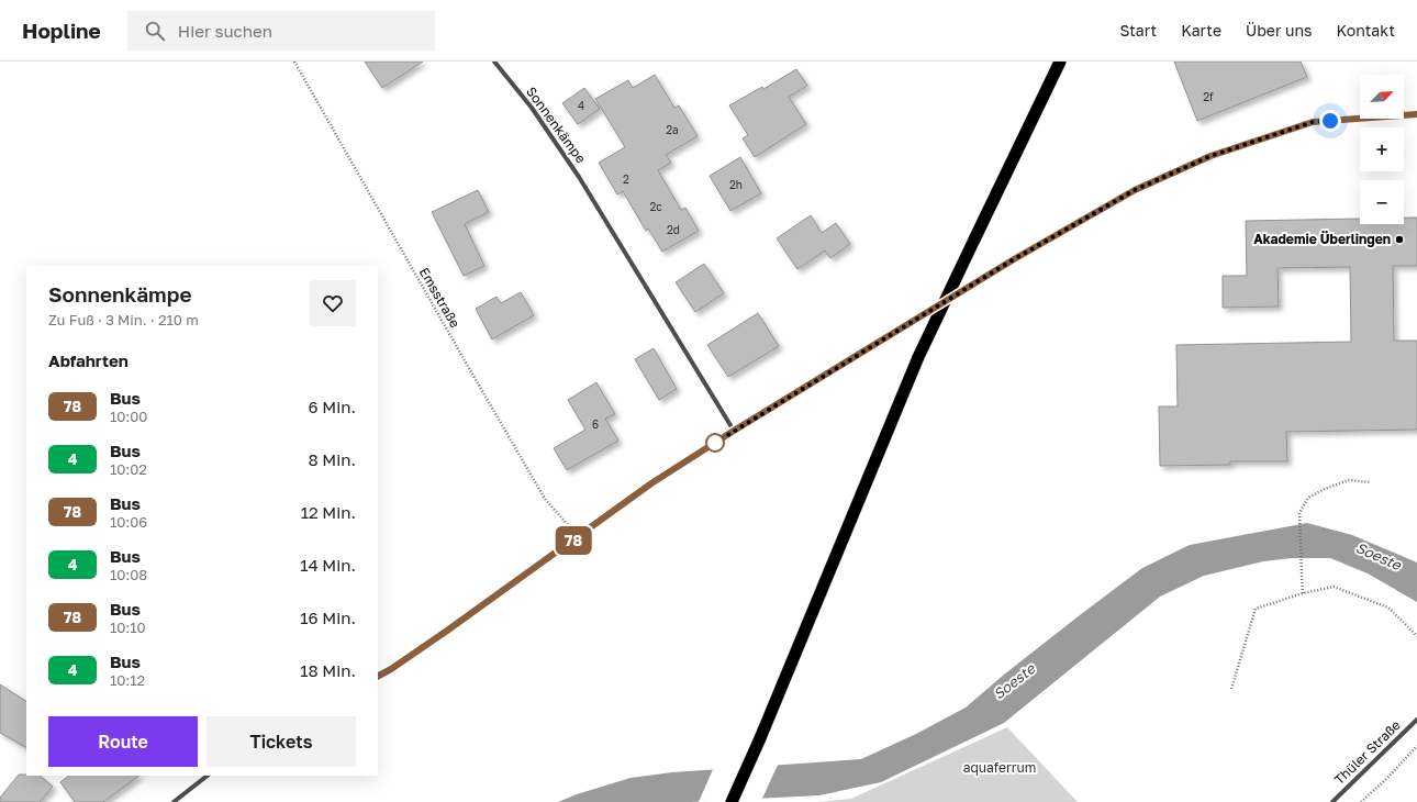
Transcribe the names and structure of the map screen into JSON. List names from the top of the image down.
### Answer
{
  "streets": {
    "street": ["Sonnenkämpe", "Thüler Straße"],
    "path": ["Emsstraße"]
  },
  "water": ["Soeste"],
  "parks": ["aquaferrum"],
  "places": ["Akademie Überlingen"],
  "lines": ["bus line 78"],
  "house_numbers": [
    "2f",
    "4",
    "2a",
    "2",
    "2h",
    "2c",
    "2d",
    "6"
  ],
  "north": "top right",
  "page": {
    "header": "Hopline",
    "search": "Hier suchen",
    "nav": [
      "Start",
      "Karte",
      "Über uns",
      "Kontakt"
    ],
    "on_map": "78",
    "map_buttons": ["+", "−"],
    "heading": [
      ["Sonnenkämpe", "Zu Fuß · 3 Min. · 210 m"],
      "Abfahrten"
    ],
    "list": [
      {
        "mark": "78",
        "name": "Bus",
        "note": "10:00",
        "value": "6 Min."
      },
      {
        "mark": "4",
        "name": "Bus",
        "note": "10:02",
        "value": "8 Min."
      },
      {
        "mark": "78",
        "name": "Bus",
        "note": "10:06",
        "value": "12 Min."
      },
      {
        "mark": "4",
        "name": "Bus",
        "note": "10:08",
        "value": "14 Min."
      },
      {
        "mark": "78",
        "name": "Bus",
        "note": "10:10",
        "value": "16 Min."
      },
      {
        "mark": "4",
        "name": "Bus",
        "note": "10:12",
        "value": "18 Min."
      }
    ],
    "buttons": ["Route", "Tickets"]
  }
}
